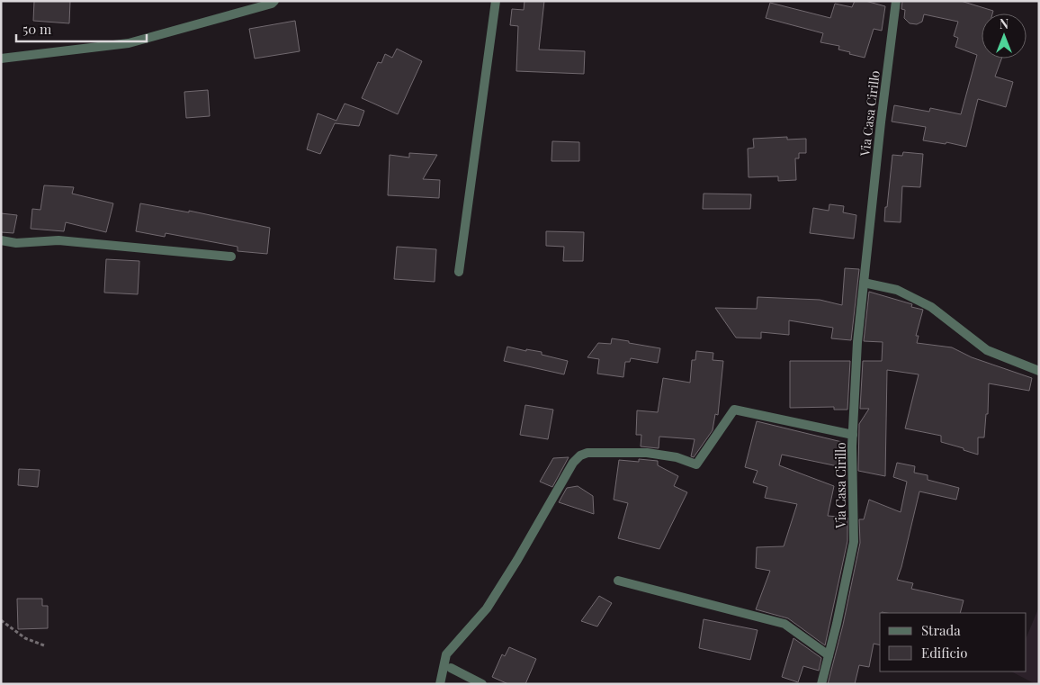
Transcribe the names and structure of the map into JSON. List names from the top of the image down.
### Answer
{
  "streets": {
    "street": ["Via Casa Cirillo"]
  },
  "legend": ["Strada", "Edificio"],
  "scale_bar": "50 m",
  "north": "top"
}
